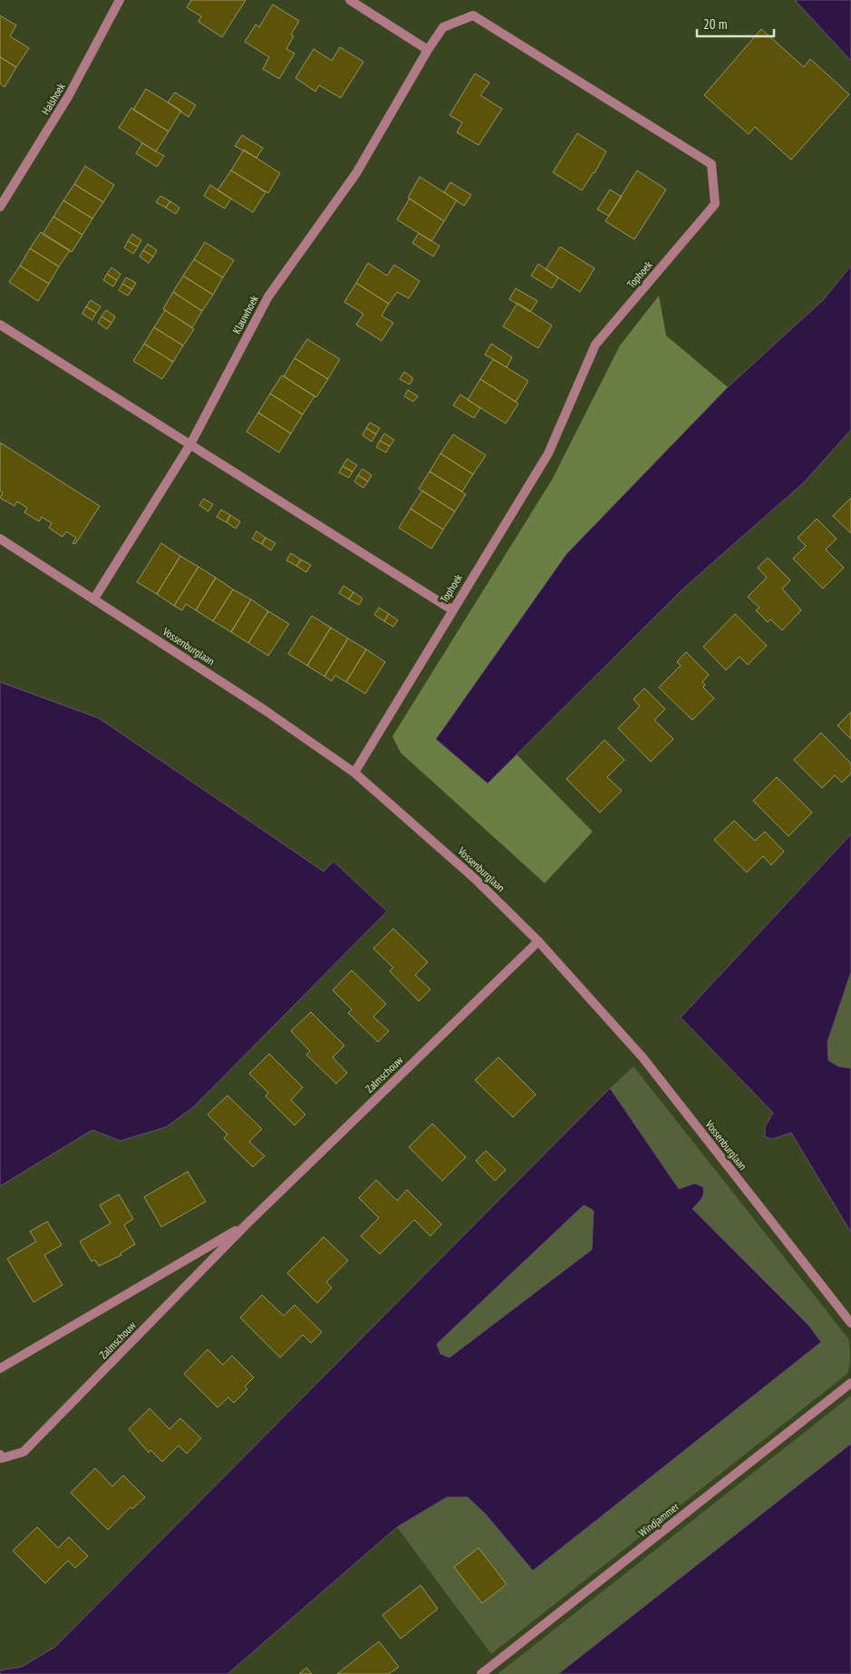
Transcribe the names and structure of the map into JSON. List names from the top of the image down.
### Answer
{
  "streets": {
    "street": [
      "Halshoek",
      "Tophoek",
      "Klauwhoek",
      "Vossenburglaan",
      "Zalmschouw",
      "Windjammer"
    ]
  },
  "crossings": [
    ["Tophoek", "Klauwhoek"],
    ["Tophoek", "Vossenburglaan"],
    ["Klauwhoek", "Vossenburglaan"],
    ["Vossenburglaan", "Zalmschouw"]
  ],
  "scale_bar": "20 m"
}
